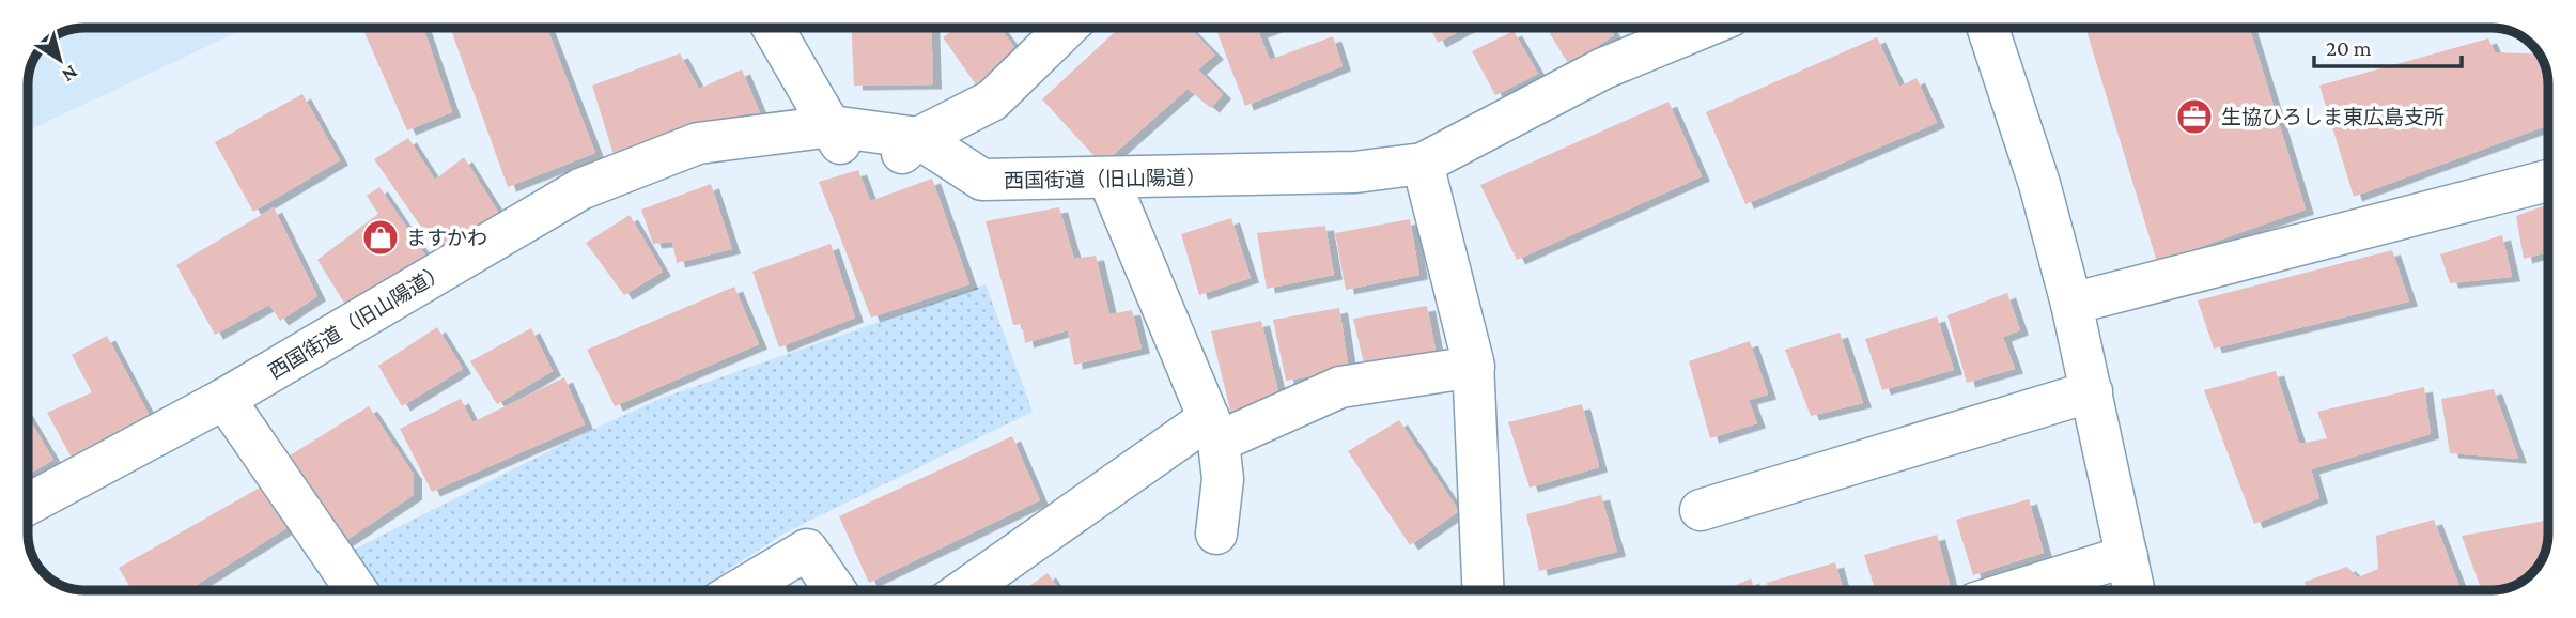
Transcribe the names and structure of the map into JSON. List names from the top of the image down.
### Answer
{
  "streets": {
    "street": ["西国街道（旧山陽道）"]
  },
  "places": {
    "office": ["生協ひろしま東広島支所"],
    "shop": ["ますかわ"]
  },
  "scale_bar": "20 m",
  "north": "bottom right"
}
